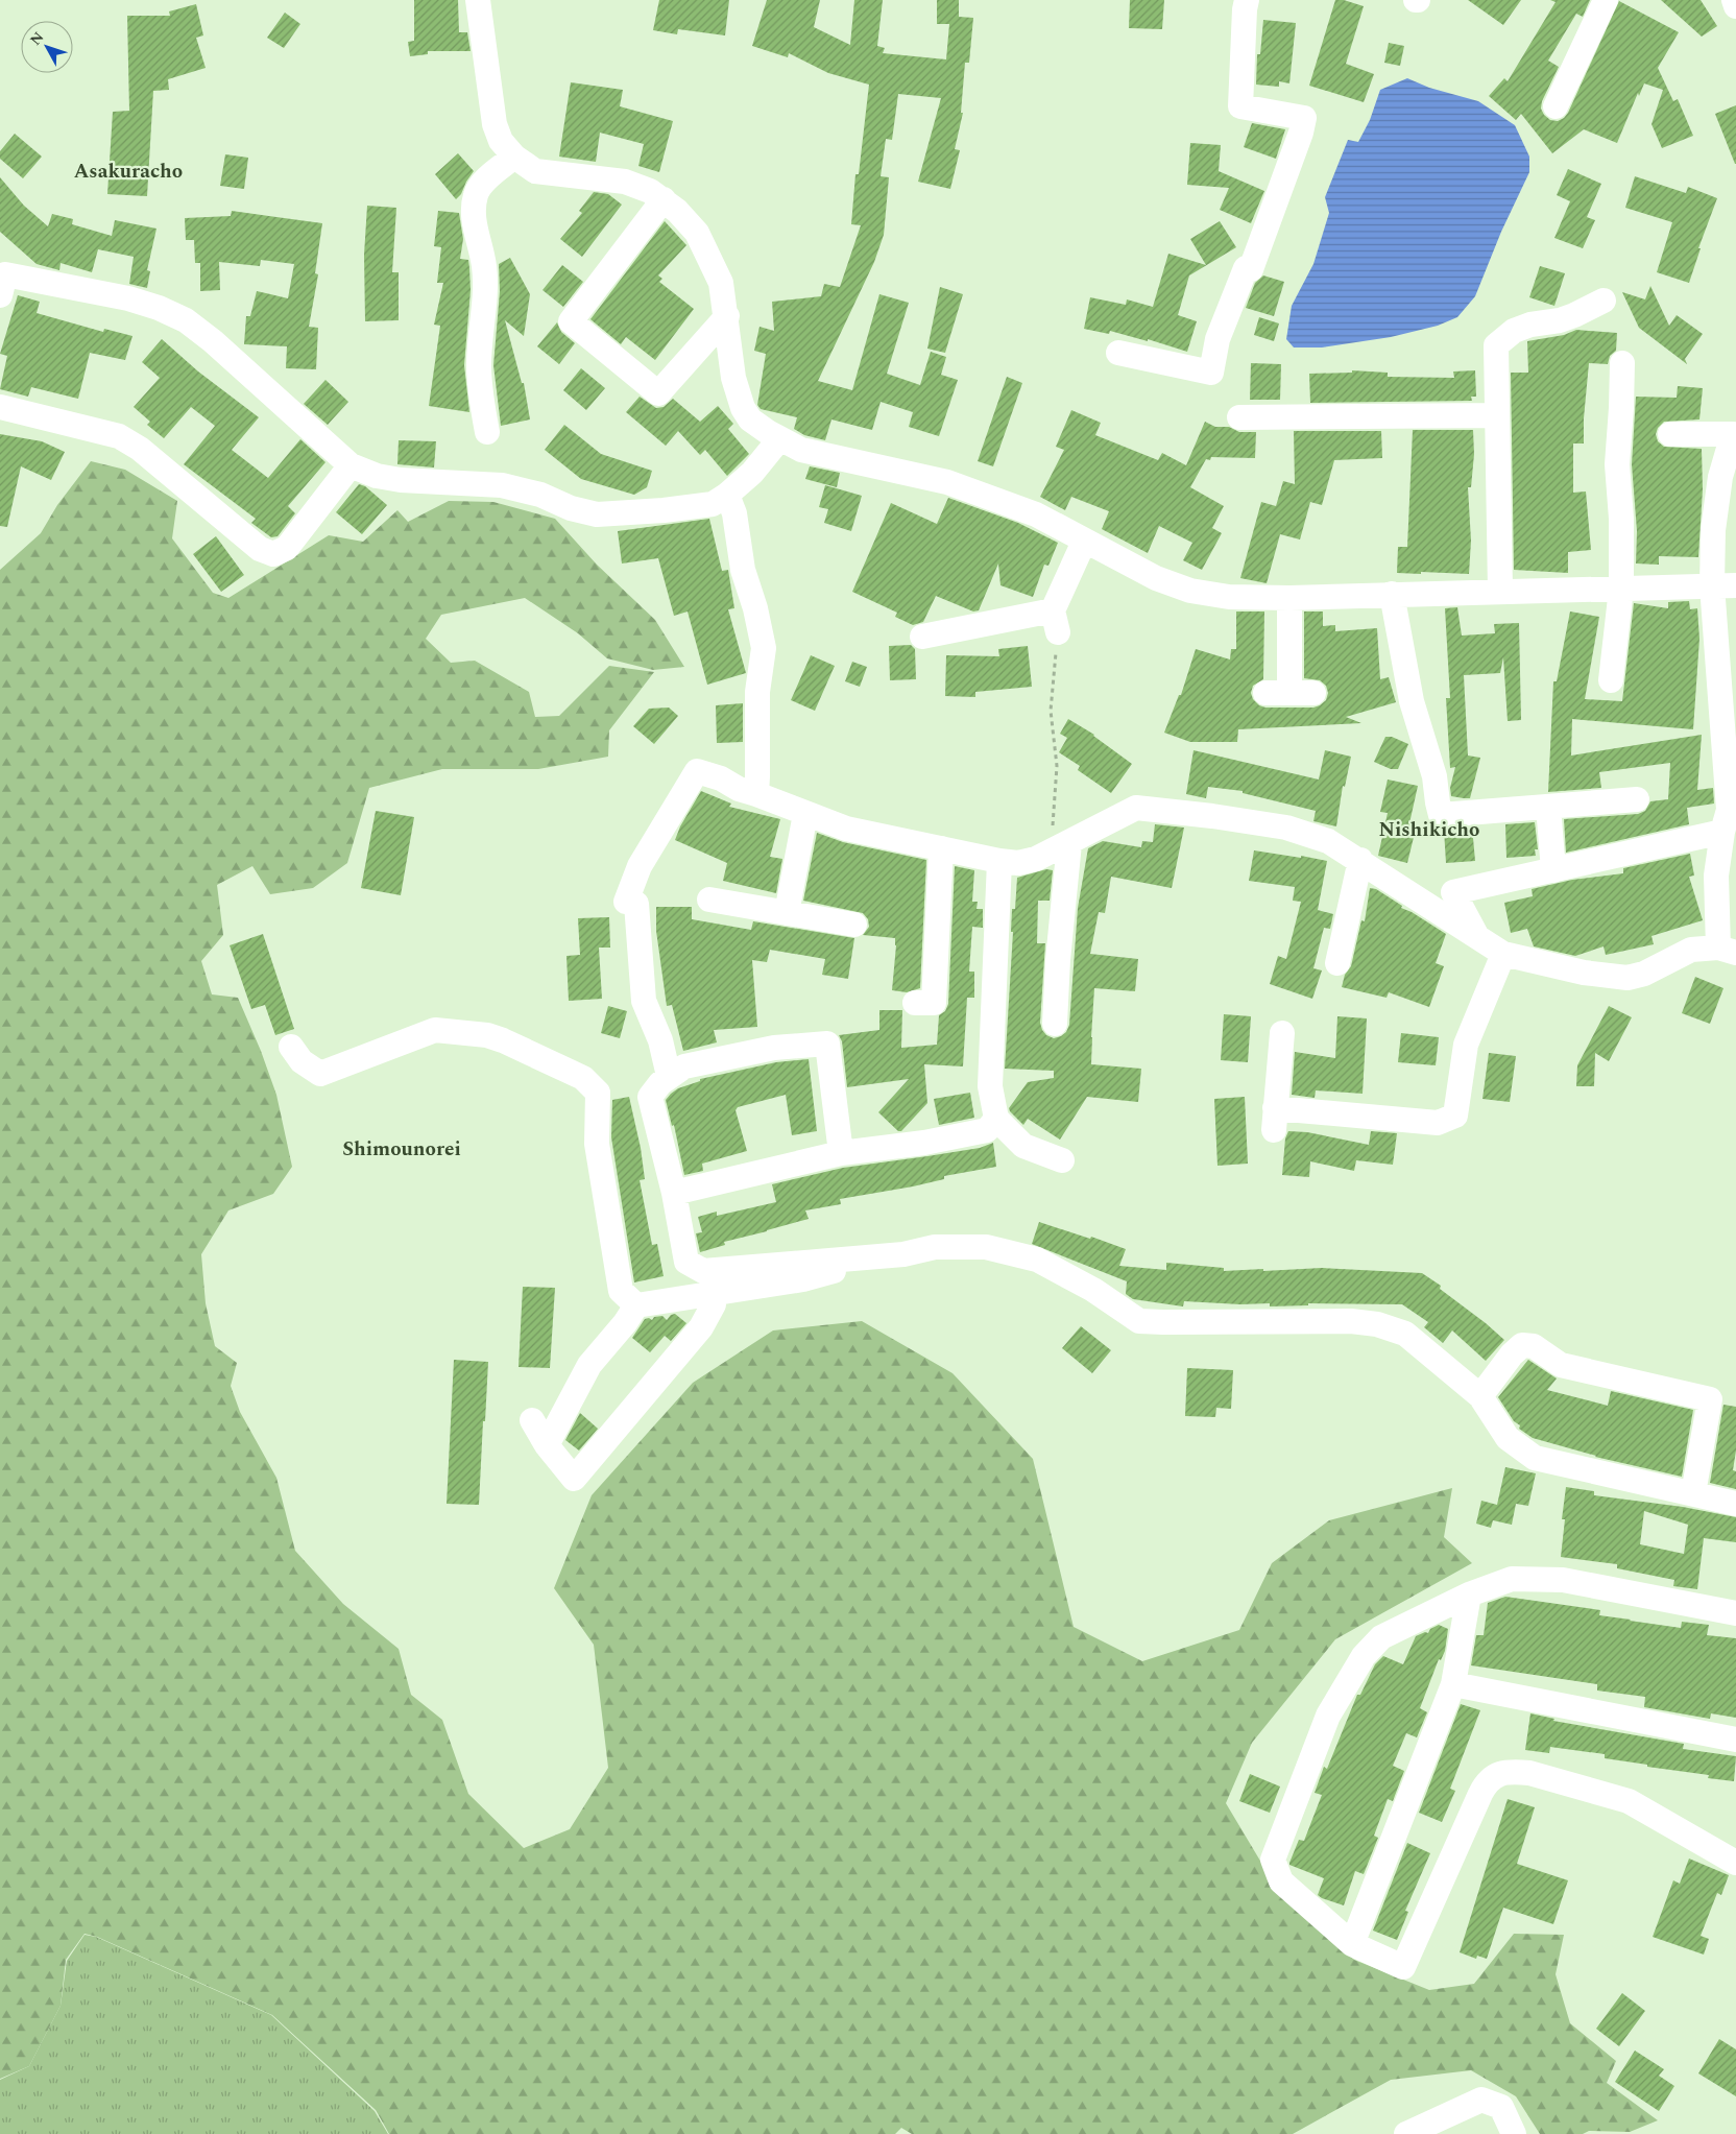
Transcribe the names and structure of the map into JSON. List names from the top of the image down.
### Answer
{
  "districts": ["Asakuracho", "Nishikicho", "Shimounorei"],
  "north": "top left"
}
